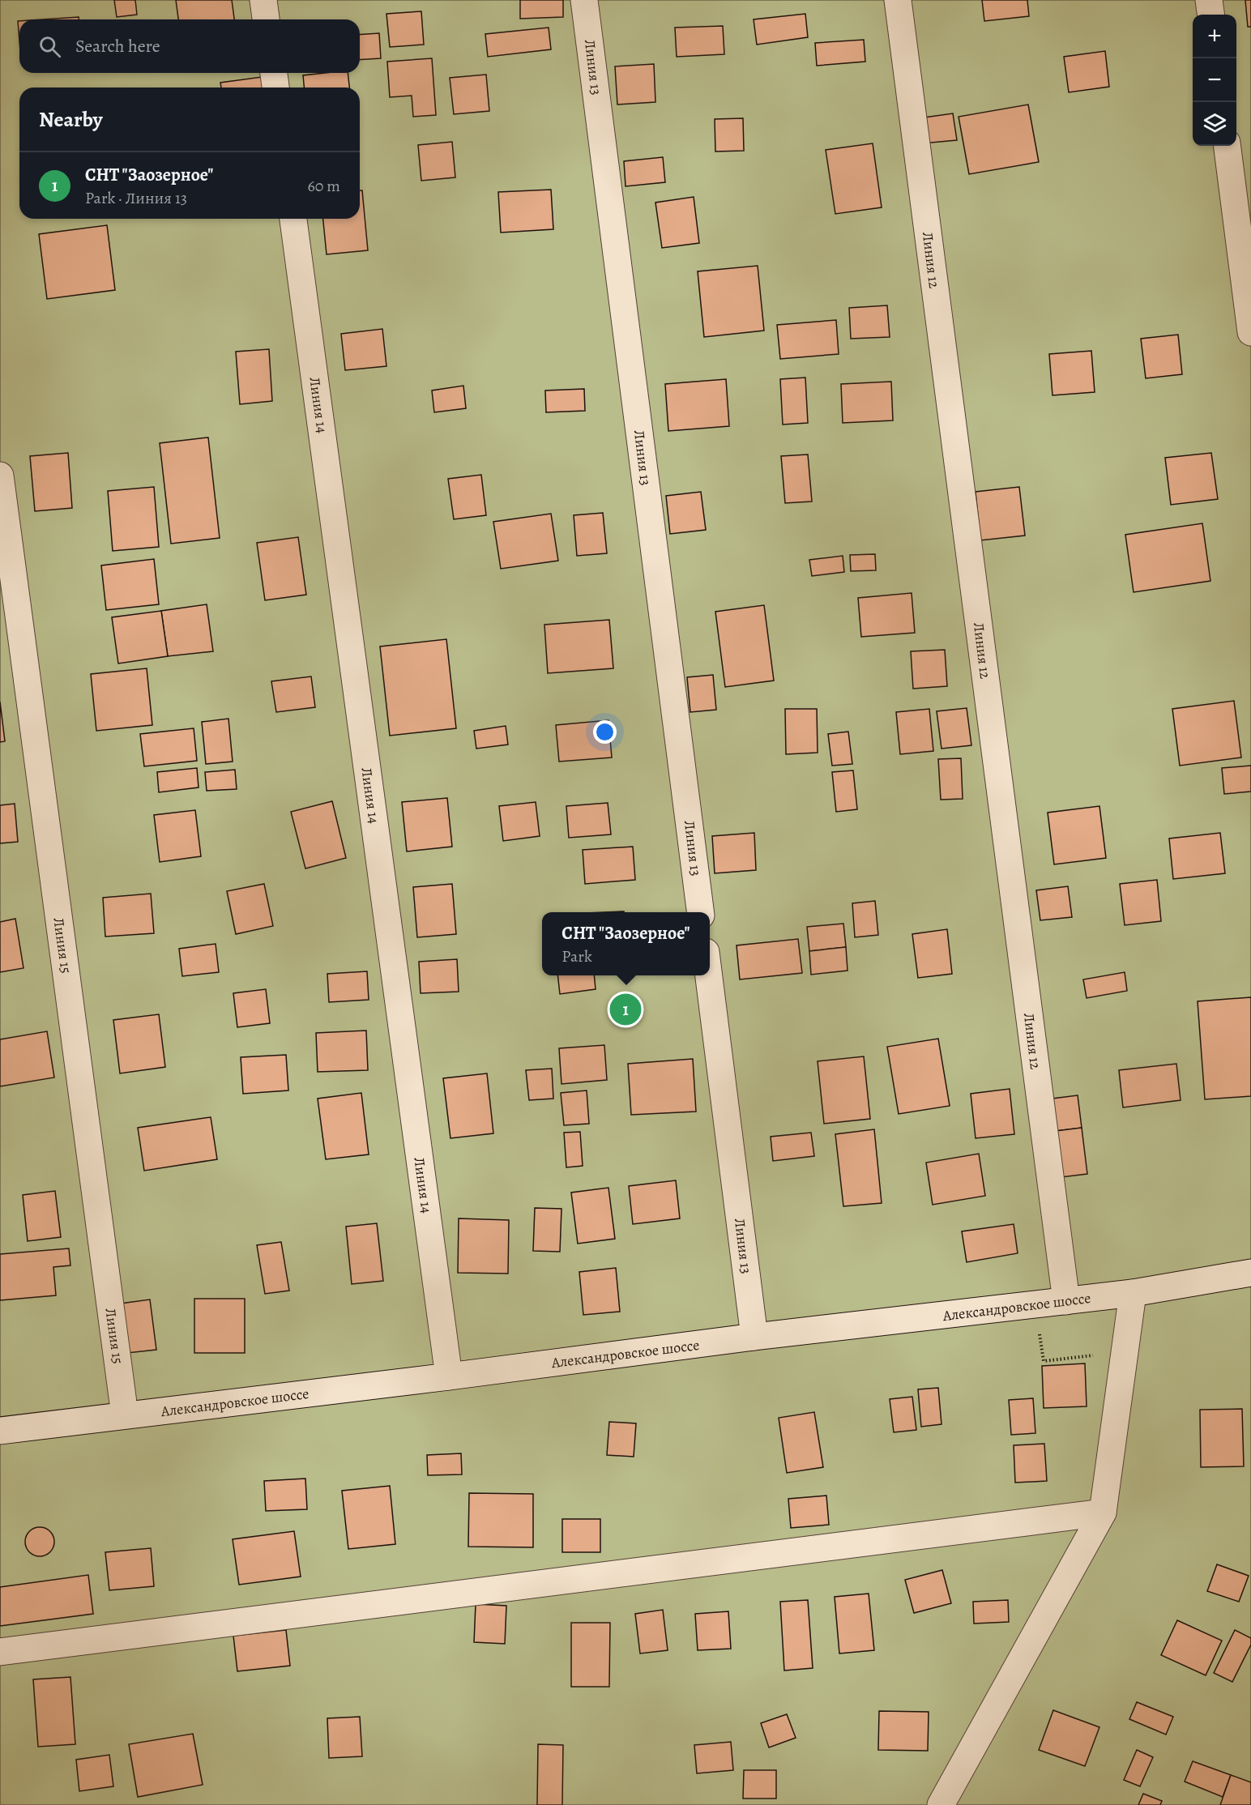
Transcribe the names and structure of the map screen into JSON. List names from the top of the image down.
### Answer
{
  "streets": {
    "street": [
      "Линия 13",
      "Линия 12",
      "Линия 14",
      "Линия 15",
      "Александровское шоссе"
    ]
  },
  "crossings": [
    ["Линия 13", "Александровское шоссе"],
    ["Линия 12", "Александровское шоссе"],
    ["Линия 14", "Александровское шоссе"],
    ["Линия 15", "Александровское шоссе"]
  ],
  "page": {
    "map_buttons": ["+", "−"],
    "search": "Search here",
    "heading": "Nearby",
    "list": [
      {
        "mark": "1",
        "name": "СНТ \"Заозерное\"",
        "note": "Park · Линия 13",
        "value": "60 m"
      }
    ],
    "popup": ["СНТ \"Заозерное\"", "Park"],
    "pins": "1"
  }
}
